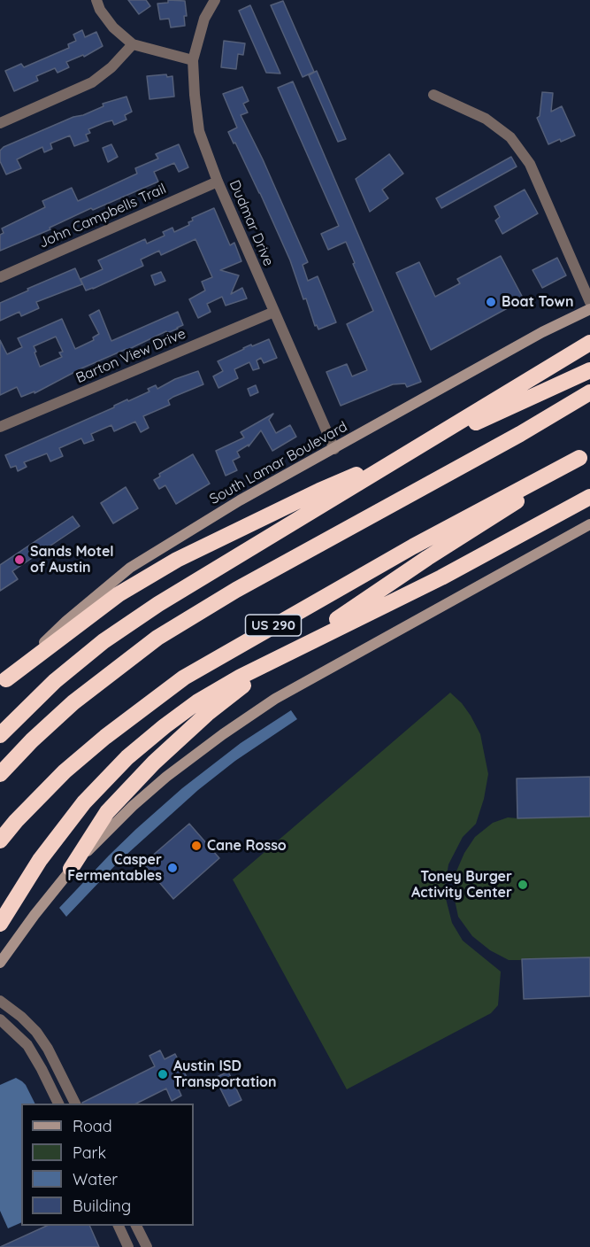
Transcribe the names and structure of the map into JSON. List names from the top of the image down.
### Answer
{
  "streets": {
    "highway": ["US 290"],
    "main road": ["South Lamar Boulevard"],
    "street": ["John Campbells Trail", "Dudmar Drive", "Barton View Drive"]
  },
  "crossings": [
    ["John Campbells Trail", "Dudmar Drive"],
    ["Dudmar Drive", "Barton View Drive"],
    ["Dudmar Drive", "South Lamar Boulevard"]
  ],
  "places": [
    "Boat Town",
    "Sands Motel of Austin",
    "Cane Rosso",
    "Casper Fermentables",
    "Toney Burger Activity Center",
    "Austin ISD Transportation"
  ],
  "legend": [
    "Road",
    "Park",
    "Water",
    "Building"
  ]
}
